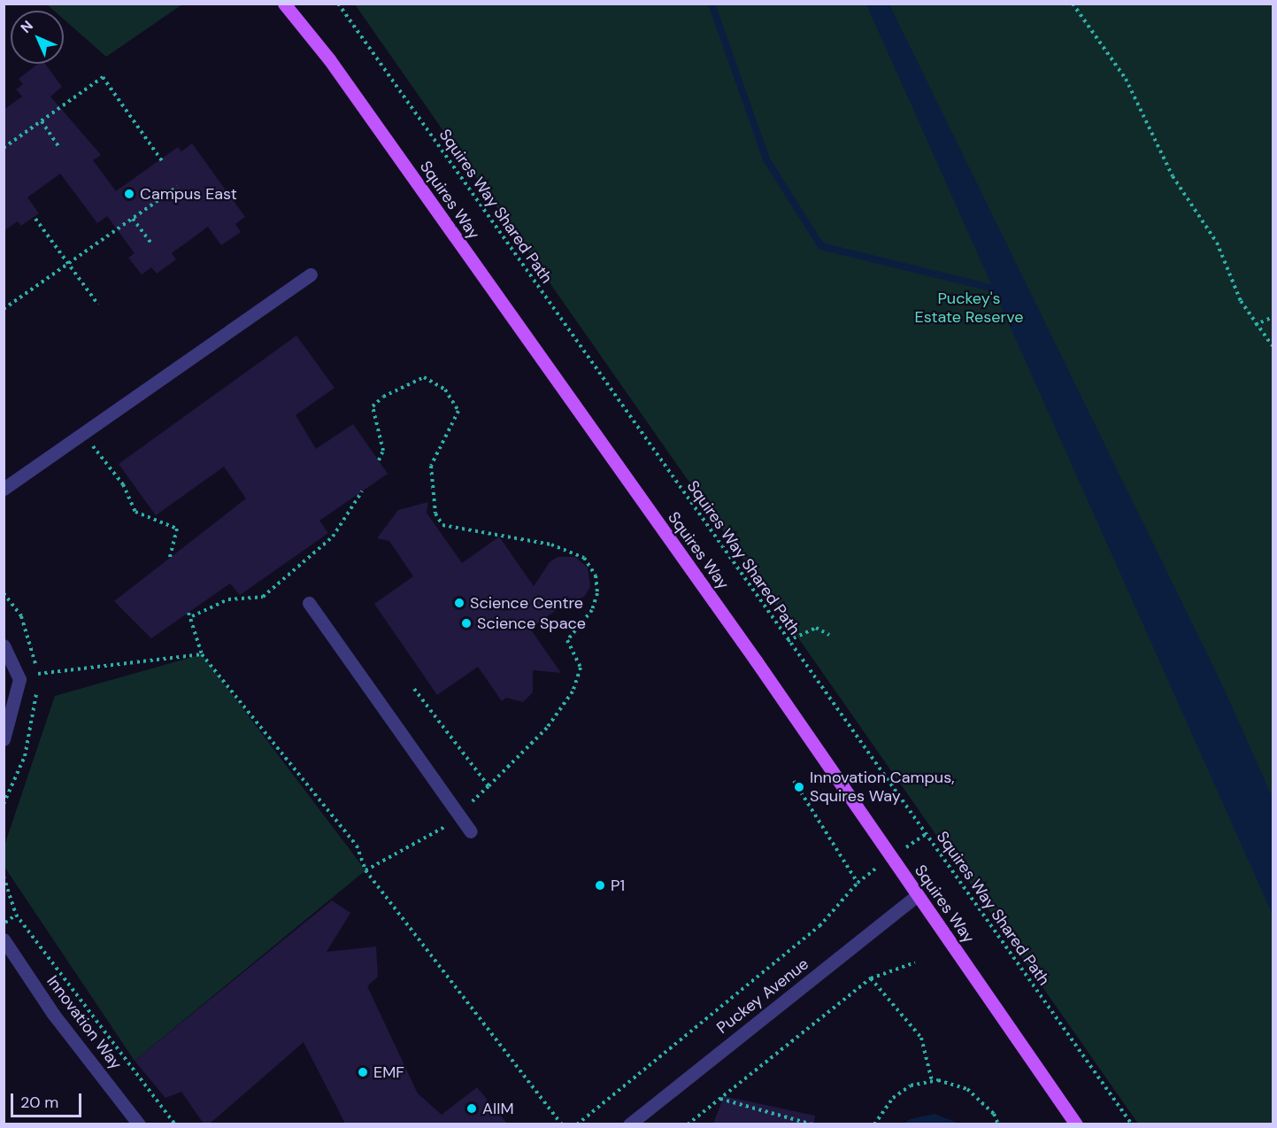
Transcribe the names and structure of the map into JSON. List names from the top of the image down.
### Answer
{
  "streets": {
    "main road": ["Squires Way"],
    "street": ["Puckey Avenue", "Innovation Way"],
    "path": ["Squires Way Shared Path"]
  },
  "crossings": [
    ["Squires Way", "Puckey Avenue"]
  ],
  "parks": ["Puckey's Estate Reserve"],
  "places": [
    "Campus East",
    "Science Centre",
    "Science Space",
    "Innovation Campus, Squires Way",
    "P1",
    "EMF",
    "AIIM"
  ],
  "scale_bar": "20 m",
  "north": "top left"
}
